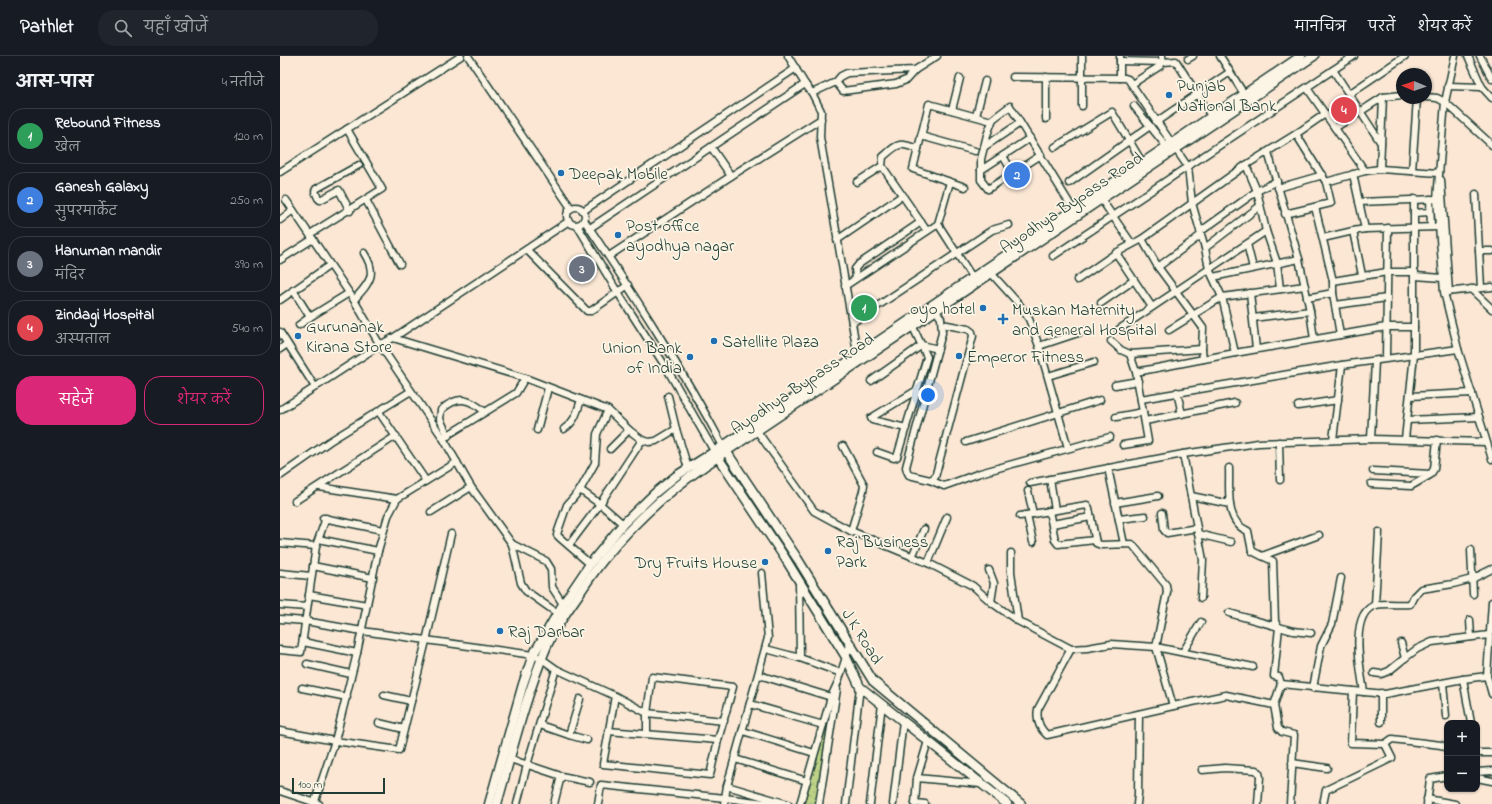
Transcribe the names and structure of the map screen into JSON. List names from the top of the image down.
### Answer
{
  "streets": {
    "main road": ["Ayodhya Bypass Road", "J K Road"]
  },
  "crossings": [
    ["Ayodhya Bypass Road", "J K Road"]
  ],
  "places": {
    "other": [
      "Punjab National Bank",
      "Deepak Mobile",
      "Post office ayodhya nagar",
      "oyo hotel",
      "Gurunanak Kirana Store",
      "Satellite Plaza",
      "Emperor Fitness",
      "Union Bank of India",
      "Raj Business Park",
      "Dry Fruits House",
      "Raj Darbar"
    ],
    "health": ["Muskan Maternity and General Hospital"]
  },
  "scale_bar": "100 m",
  "north": "left",
  "page": {
    "header": "Pathlet",
    "search": "यहाँ खोजें",
    "nav": ["मानचित्र", "परतें", "शेयर करें"],
    "heading": ["आस-पास", "4 नतीजे"],
    "pins": [
      "4",
      "2",
      "3",
      "1"
    ],
    "list": [
      {
        "mark": "1",
        "name": "Rebound Fitness",
        "note": "खेल",
        "value": "120 m"
      },
      {
        "mark": "2",
        "name": "Ganesh Galaxy",
        "note": "सुपरमार्केट",
        "value": "250 m"
      },
      {
        "mark": "3",
        "name": "Hanuman mandir",
        "note": "मंदिर",
        "value": "390 m"
      },
      {
        "mark": "4",
        "name": "Zindagi Hospital",
        "note": "अस्पताल",
        "value": "540 m"
      }
    ],
    "buttons": ["सहेजें", "शेयर करें"],
    "map_buttons": ["+", "−"],
    "scale": "100 m"
  }
}
